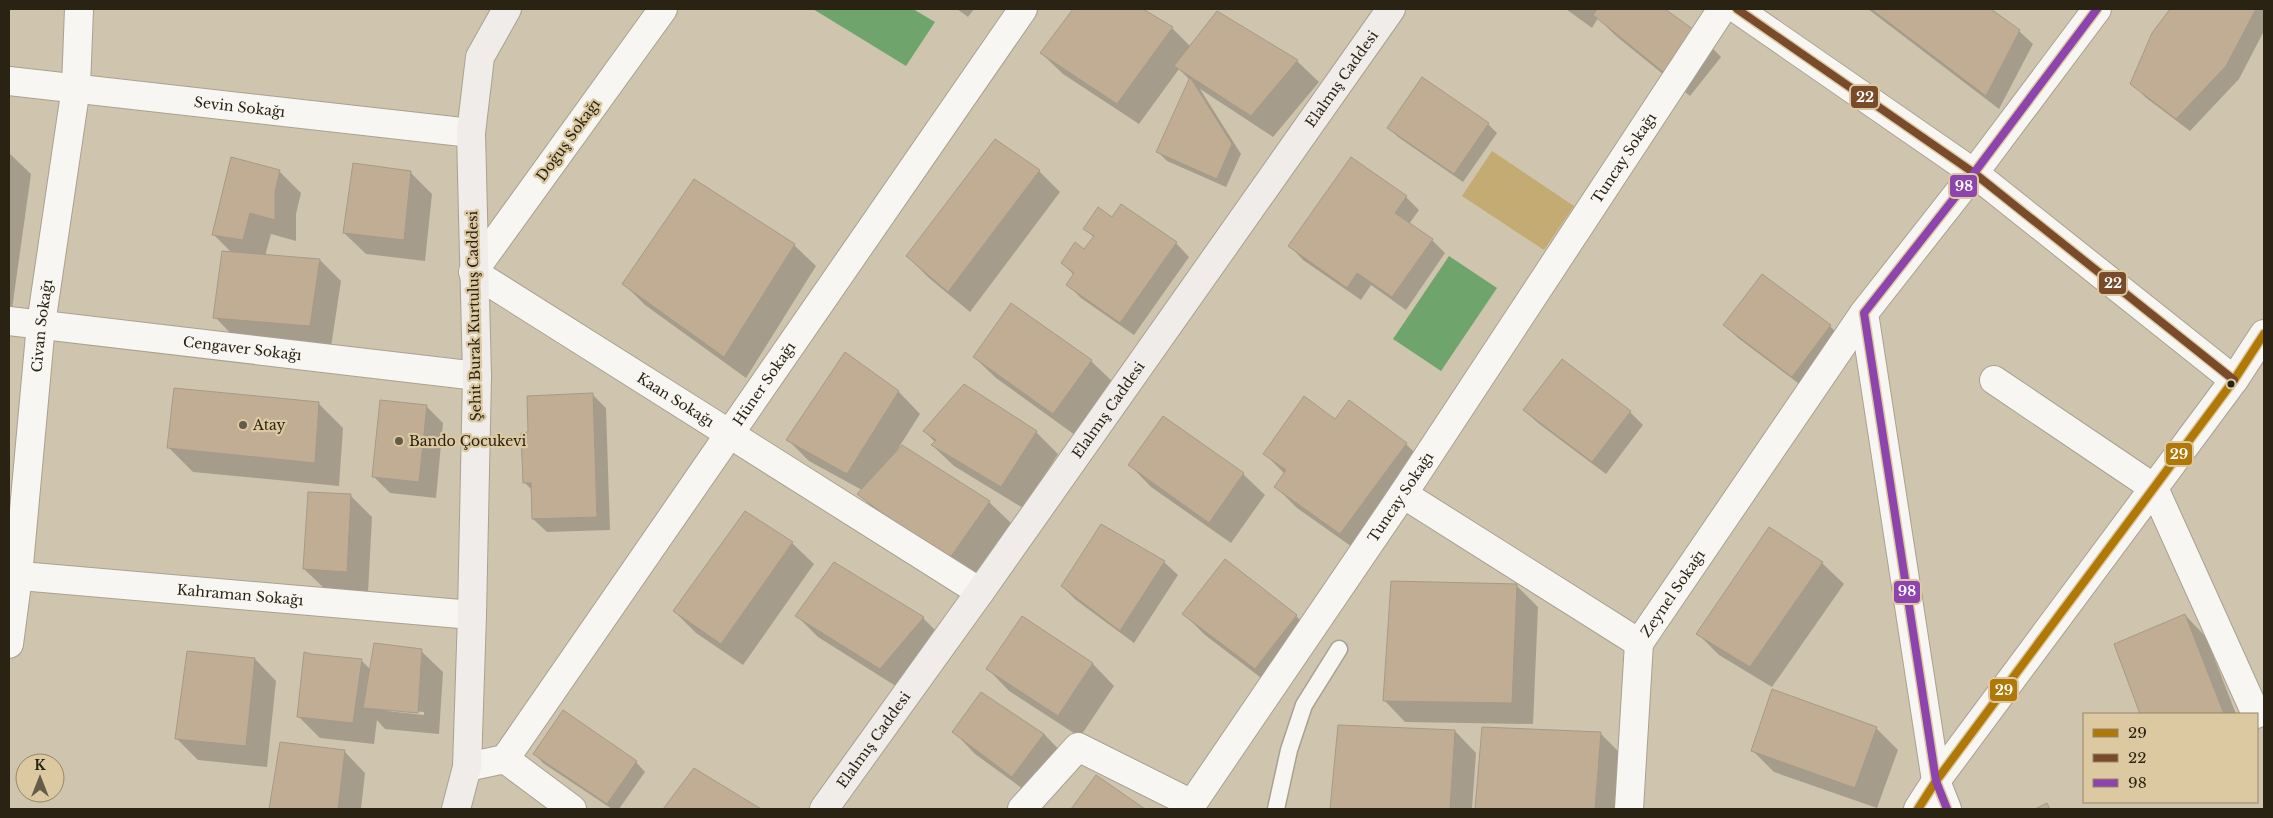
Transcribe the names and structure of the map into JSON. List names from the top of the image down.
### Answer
{
  "streets": {
    "street": [
      "Elalmış Caddesi",
      "Sevin Sokağı",
      "Doğuş Sokağı",
      "Tuncay Sokağı",
      "Şehit Burak Kurtuluş Caddesi",
      "Civan Sokağı",
      "Cengaver Sokağı",
      "Hüner Sokağı",
      "Kaan Sokağı",
      "Zeynel Sokağı",
      "Kahraman Sokağı"
    ]
  },
  "crossings": [
    ["Elalmış Caddesi", "Kaan Sokağı"],
    ["Sevin Sokağı", "Şehit Burak Kurtuluş Caddesi"],
    ["Sevin Sokağı", "Civan Sokağı"],
    ["Doğuş Sokağı", "Şehit Burak Kurtuluş Caddesi"],
    ["Doğuş Sokağı", "Kaan Sokağı"],
    ["Tuncay Sokağı", "Zeynel Sokağı"],
    ["Şehit Burak Kurtuluş Caddesi", "Cengaver Sokağı"],
    ["Şehit Burak Kurtuluş Caddesi", "Kaan Sokağı"],
    ["Şehit Burak Kurtuluş Caddesi", "Kahraman Sokağı"],
    ["Civan Sokağı", "Cengaver Sokağı"],
    ["Civan Sokağı", "Kahraman Sokağı"],
    ["Hüner Sokağı", "Kaan Sokağı"]
  ],
  "places": ["Atay", "Bando Çocukevi"],
  "lines": ["transit line 22", "transit line 98", "transit line 29"],
  "legend": ["29", "22", "98"],
  "north": "top"
}
